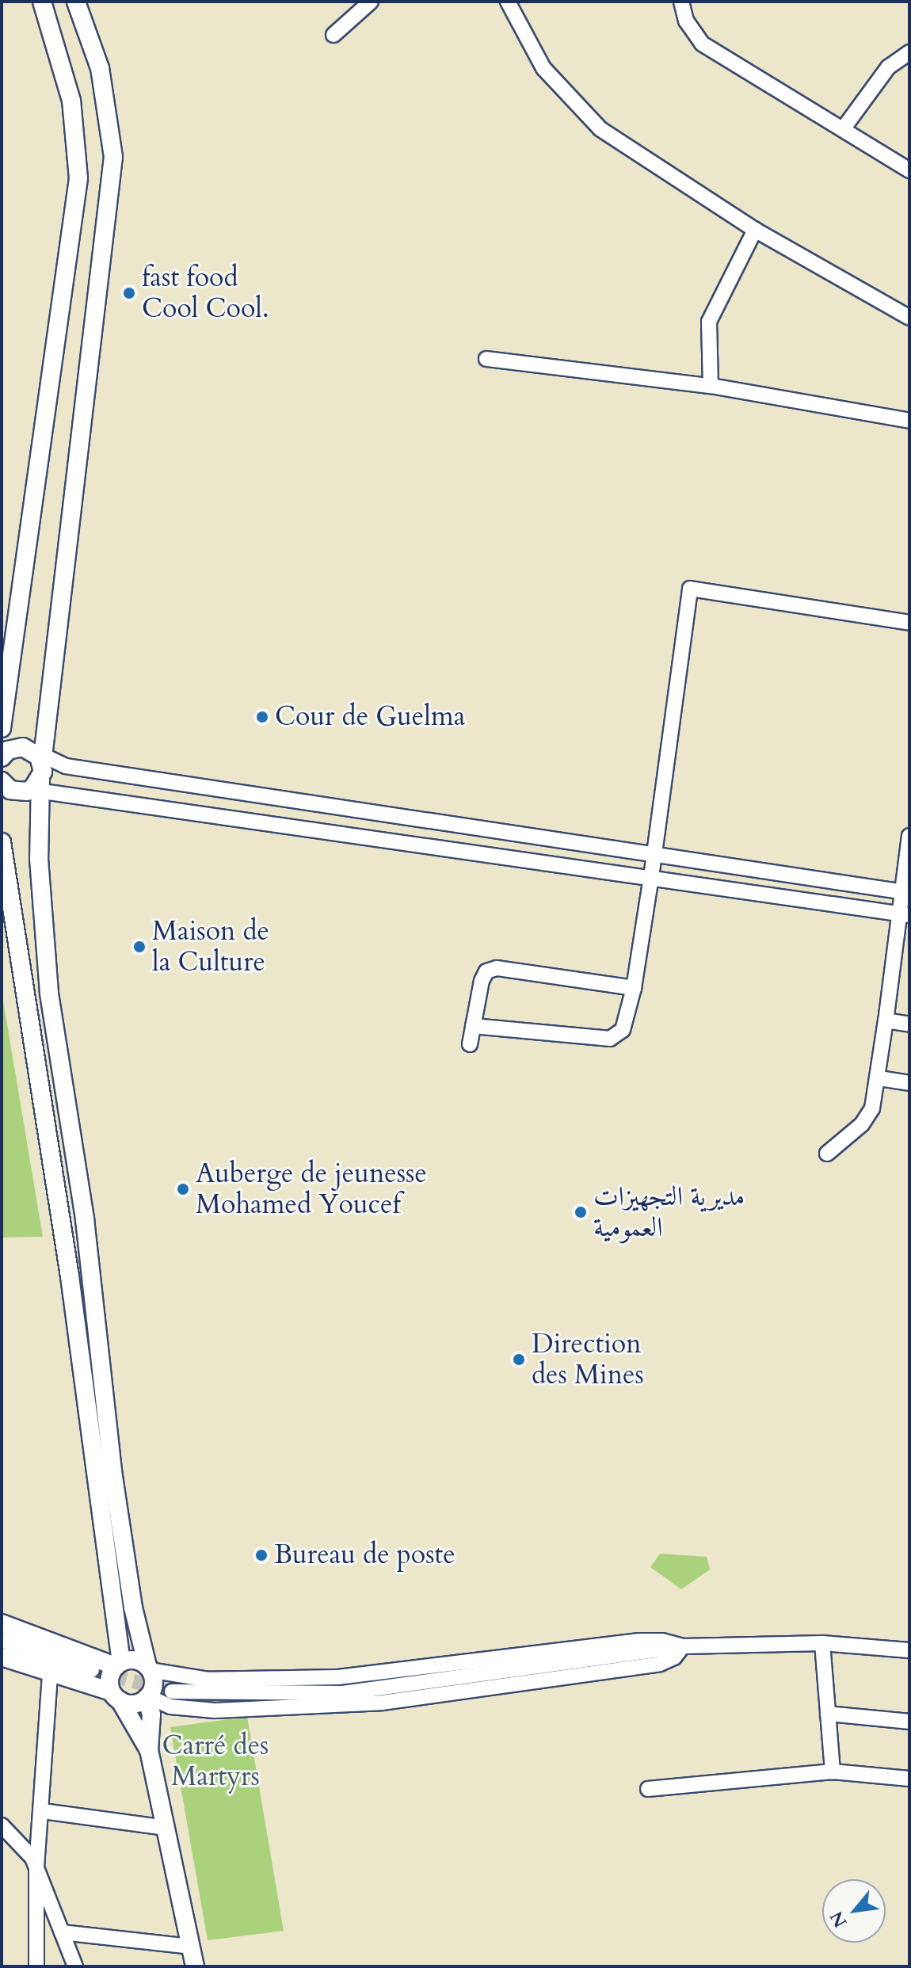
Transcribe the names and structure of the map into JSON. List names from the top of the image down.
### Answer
{
  "parks": ["Carré des Martyrs"],
  "places": [
    "fast food Cool Cool.",
    "Cour de Guelma",
    "Maison de la Culture",
    "Auberge de jeunesse Mohamed Youcef",
    "مديرية التجهيزات العمومية",
    "Direction des Mines",
    "Bureau de poste"
  ],
  "north": "bottom left"
}
